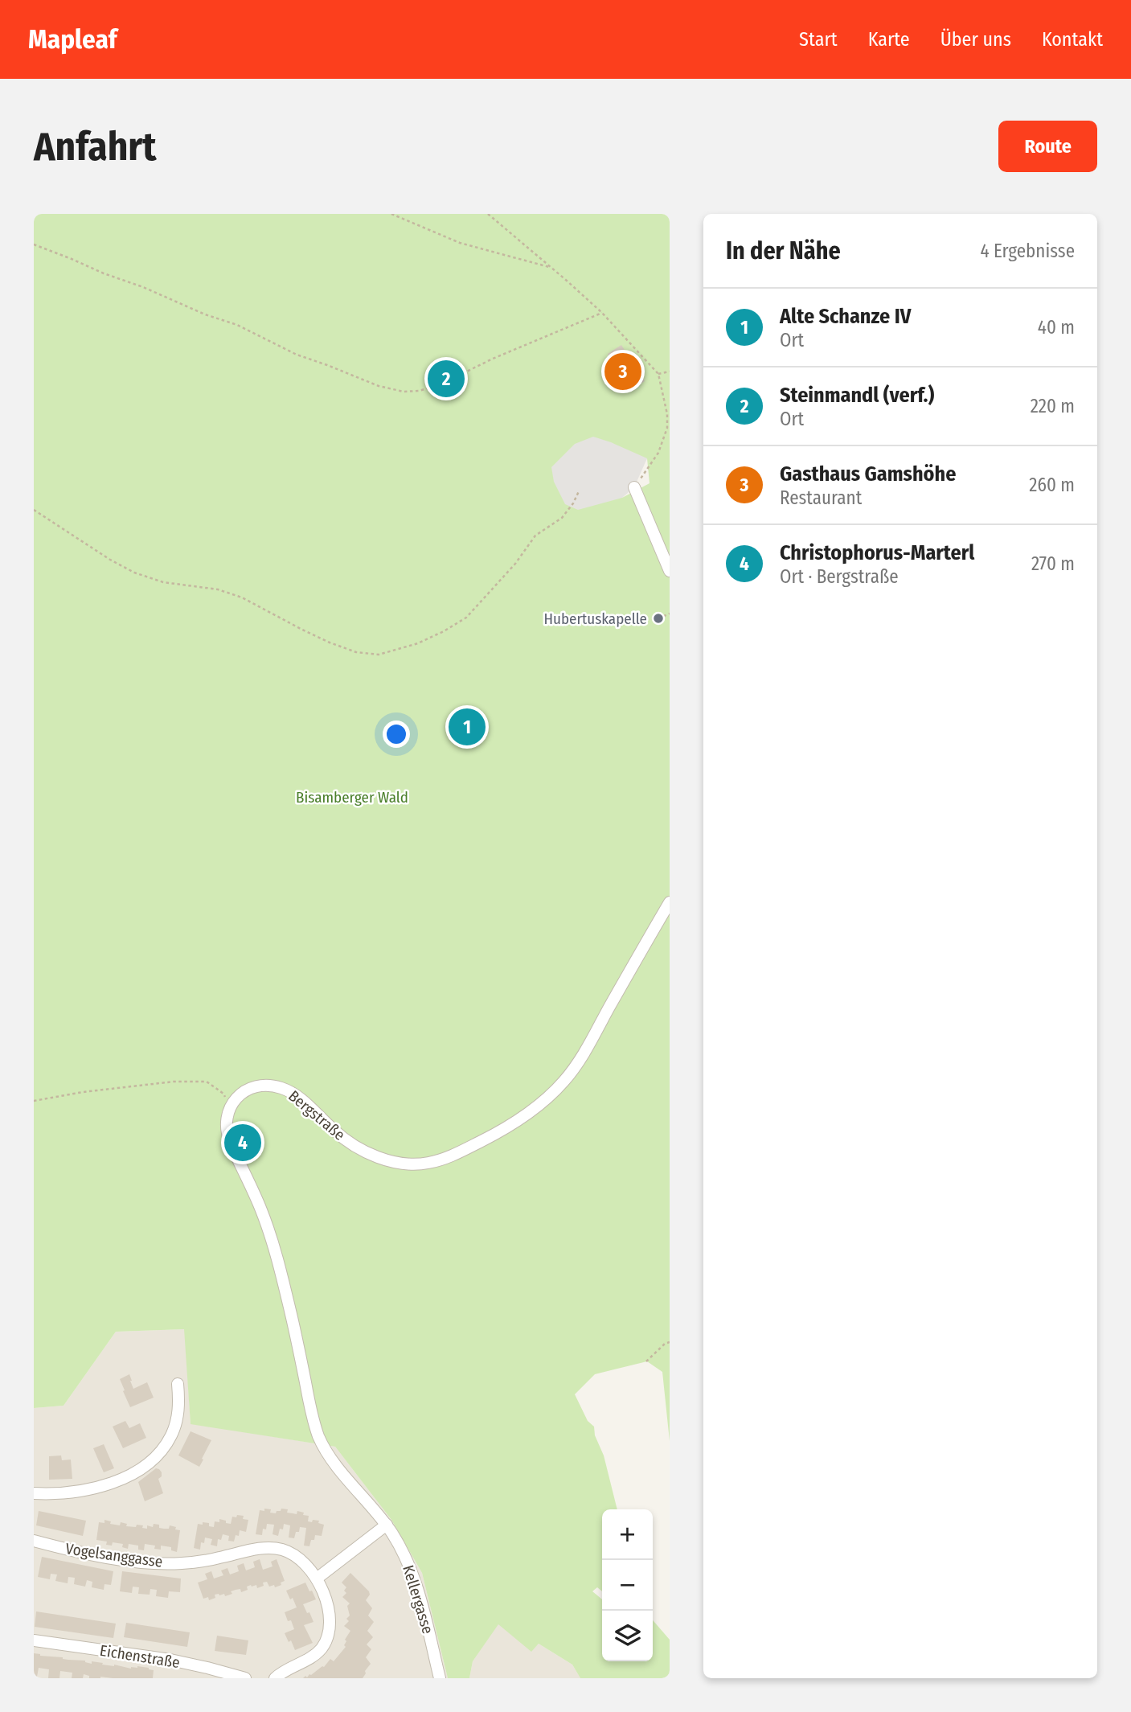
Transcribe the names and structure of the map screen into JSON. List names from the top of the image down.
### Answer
{
  "streets": {
    "street": [
      "Bergstraße",
      "Vogelsanggasse",
      "Kellergasse",
      "Eichenstraße"
    ]
  },
  "parks": ["Bisamberger Wald"],
  "places": ["Hubertuskapelle"],
  "page": {
    "header": "Mapleaf",
    "nav": [
      "Start",
      "Karte",
      "Über uns",
      "Kontakt"
    ],
    "buttons": "Route",
    "title": "Anfahrt",
    "heading": ["In der Nähe", "4 Ergebnisse"],
    "list": [
      {
        "mark": "1",
        "name": "Alte Schanze IV",
        "note": "Ort",
        "value": "40 m"
      },
      {
        "mark": "2",
        "name": "Steinmandl (verf.)",
        "note": "Ort",
        "value": "220 m"
      },
      {
        "mark": "3",
        "name": "Gasthaus Gamshöhe",
        "note": "Restaurant",
        "value": "260 m"
      },
      {
        "mark": "4",
        "name": "Christophorus-Marterl",
        "note": "Ort · Bergstraße",
        "value": "270 m"
      }
    ],
    "pins": [
      "3",
      "2",
      "1",
      "4"
    ],
    "map_buttons": ["+", "−"]
  }
}
